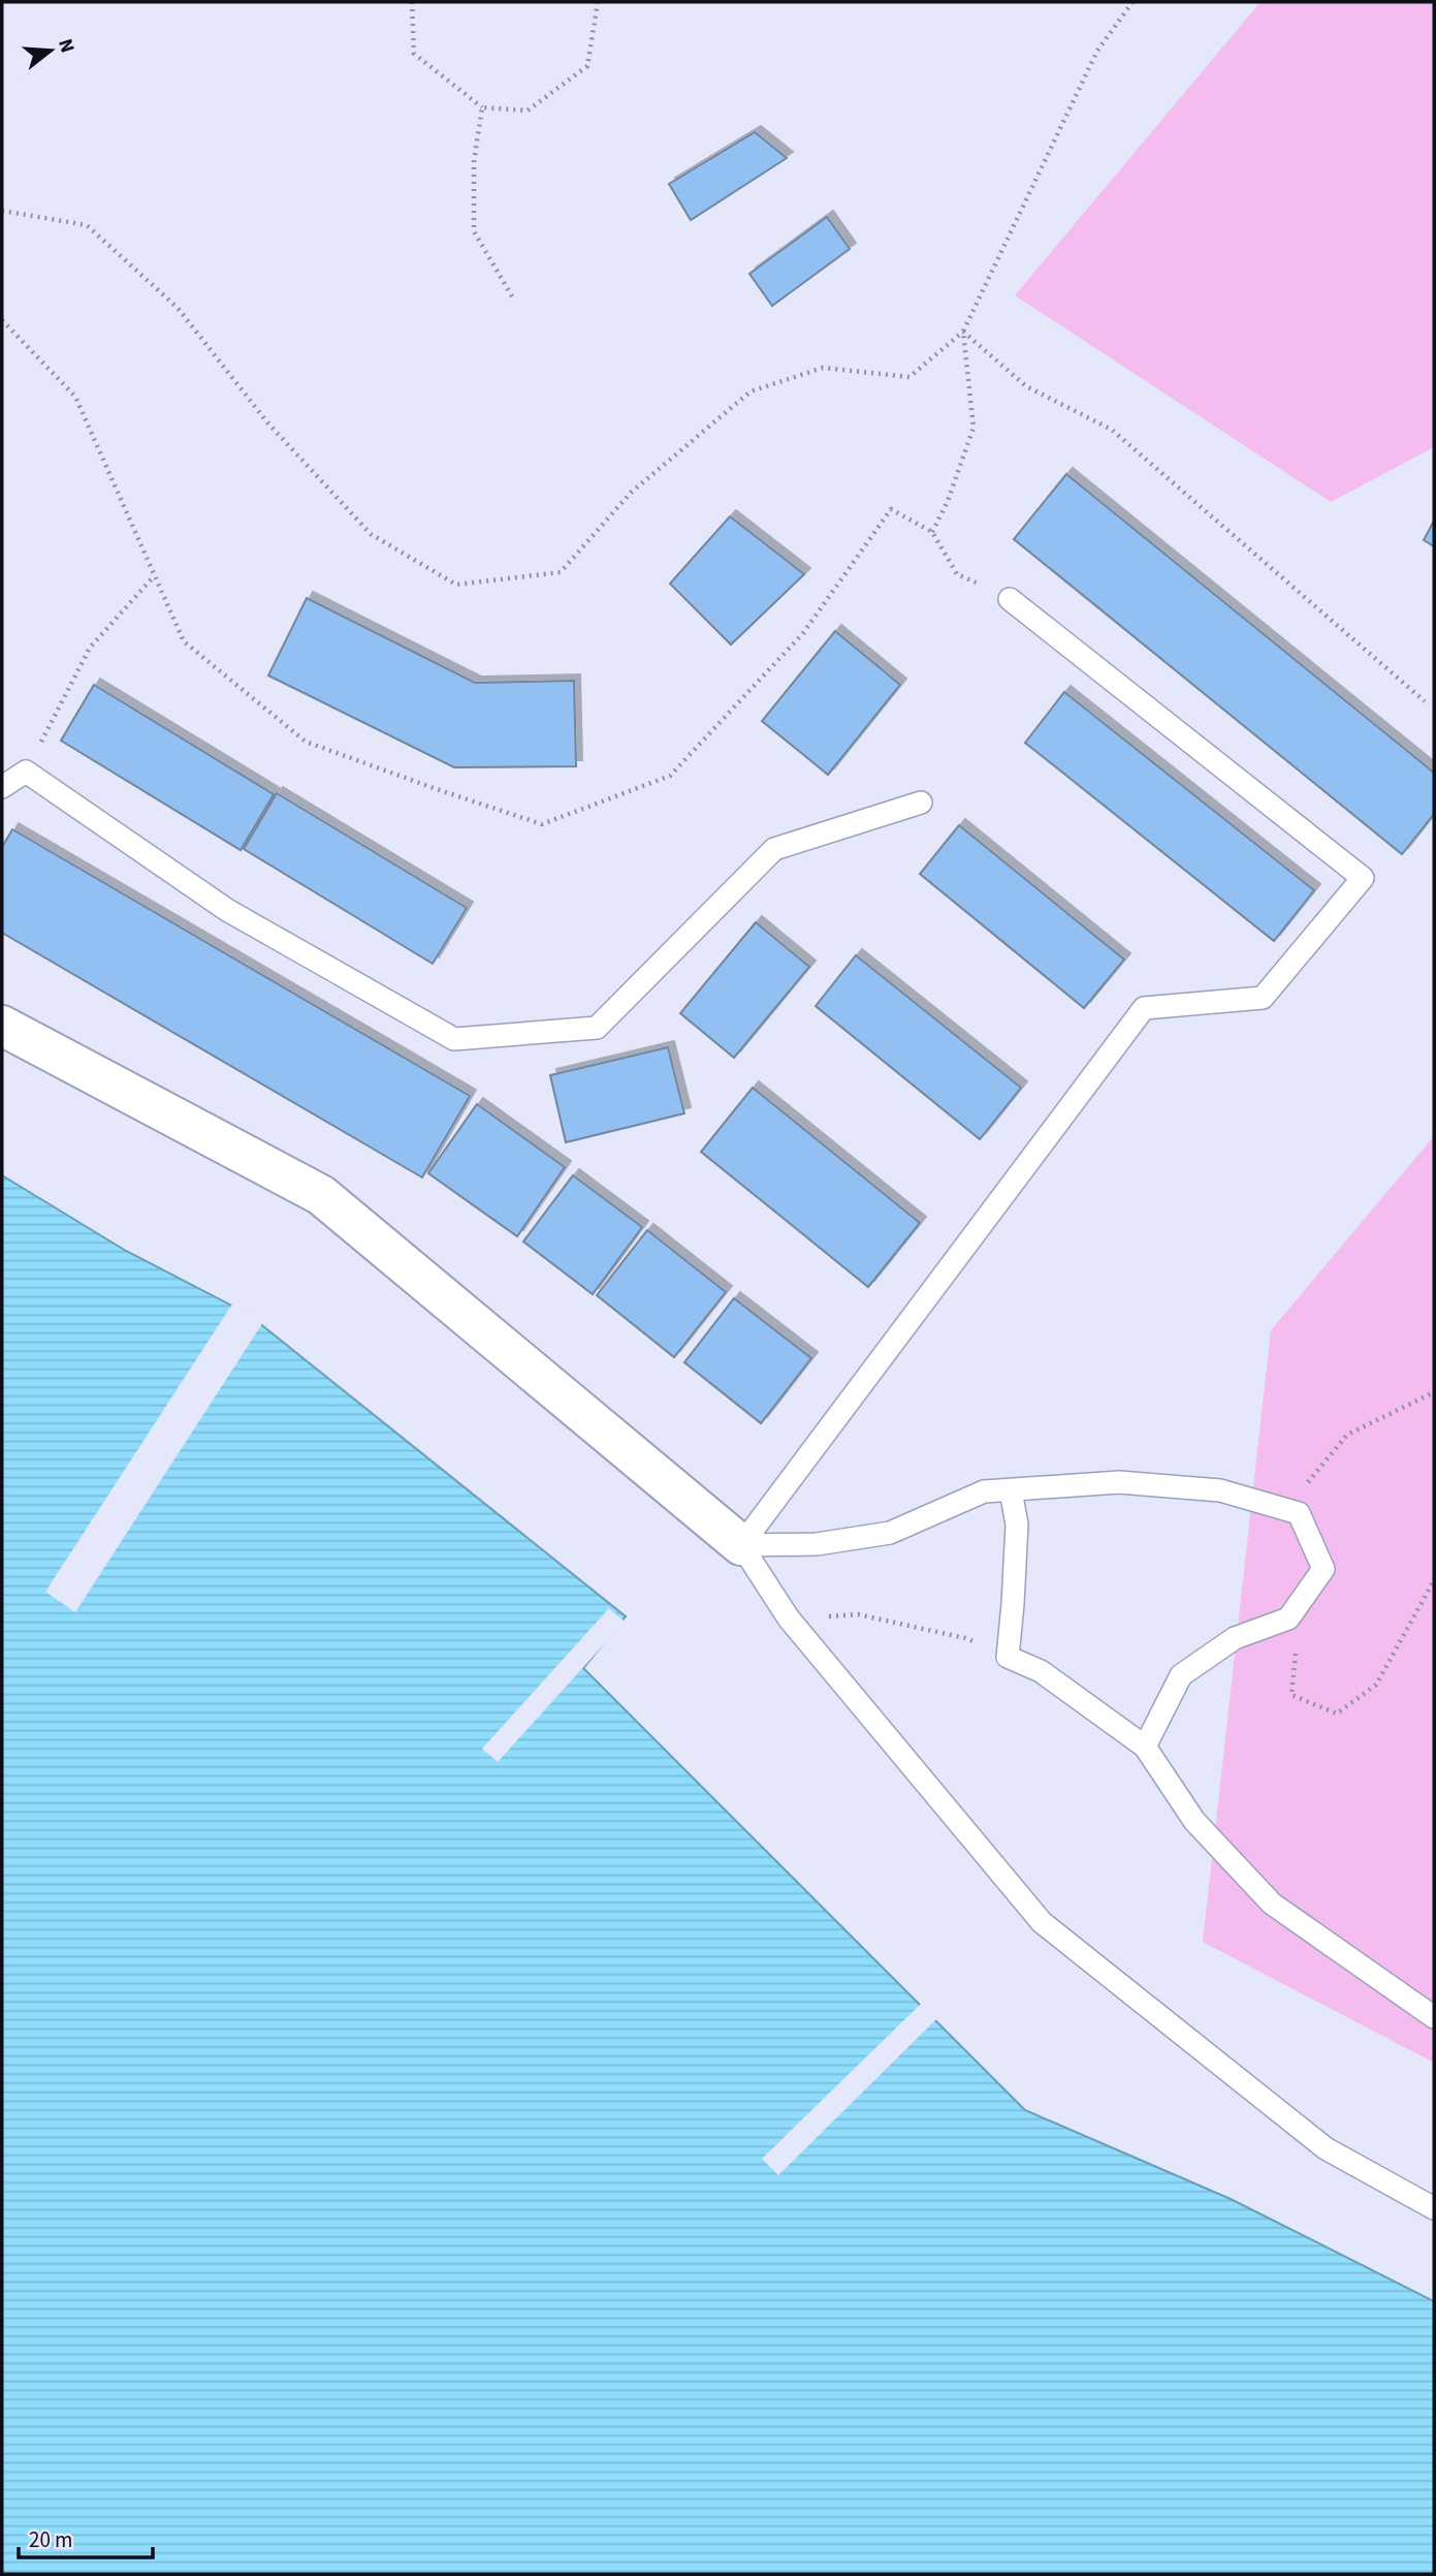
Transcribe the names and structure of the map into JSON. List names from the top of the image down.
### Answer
{
  "scale_bar": "20 m",
  "north": "right"
}
